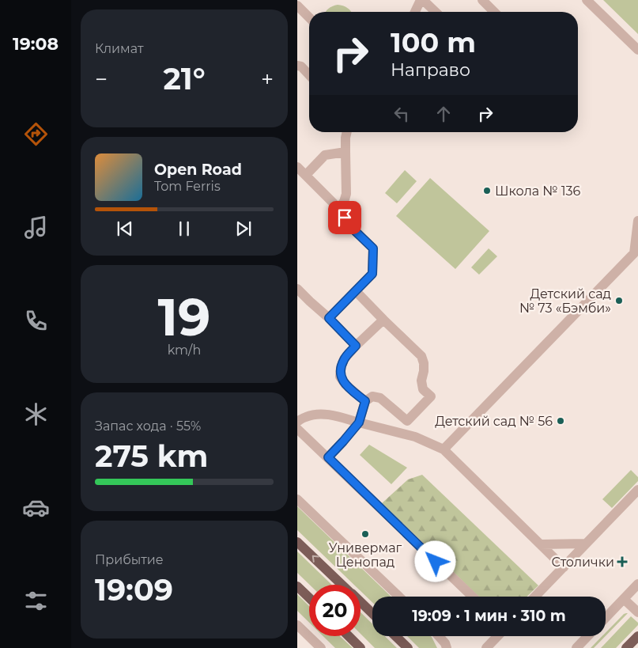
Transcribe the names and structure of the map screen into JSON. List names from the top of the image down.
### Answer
{
  "places": {
    "other": [
      "Школа № 136",
      "Детский сад № 73 «Бэмби»",
      "Детский сад № 56",
      "Универмаг Ценопад"
    ],
    "health": ["Столички"]
  },
  "page": {
    "tabs": "19:08",
    "tile": [
      "Климат",
      ["19", "km/h"],
      ["Запас хода · 55%", "275 km"],
      ["Прибытие", "19:09"]
    ],
    "turn": ["100 m", "Направо"],
    "heat": ["−", "21°", "+"],
    "song": ["Open Road", "Tom Ferris"],
    "limit": "20",
    "trip": "19:09 · 1 мин · 310 m"
  }
}
